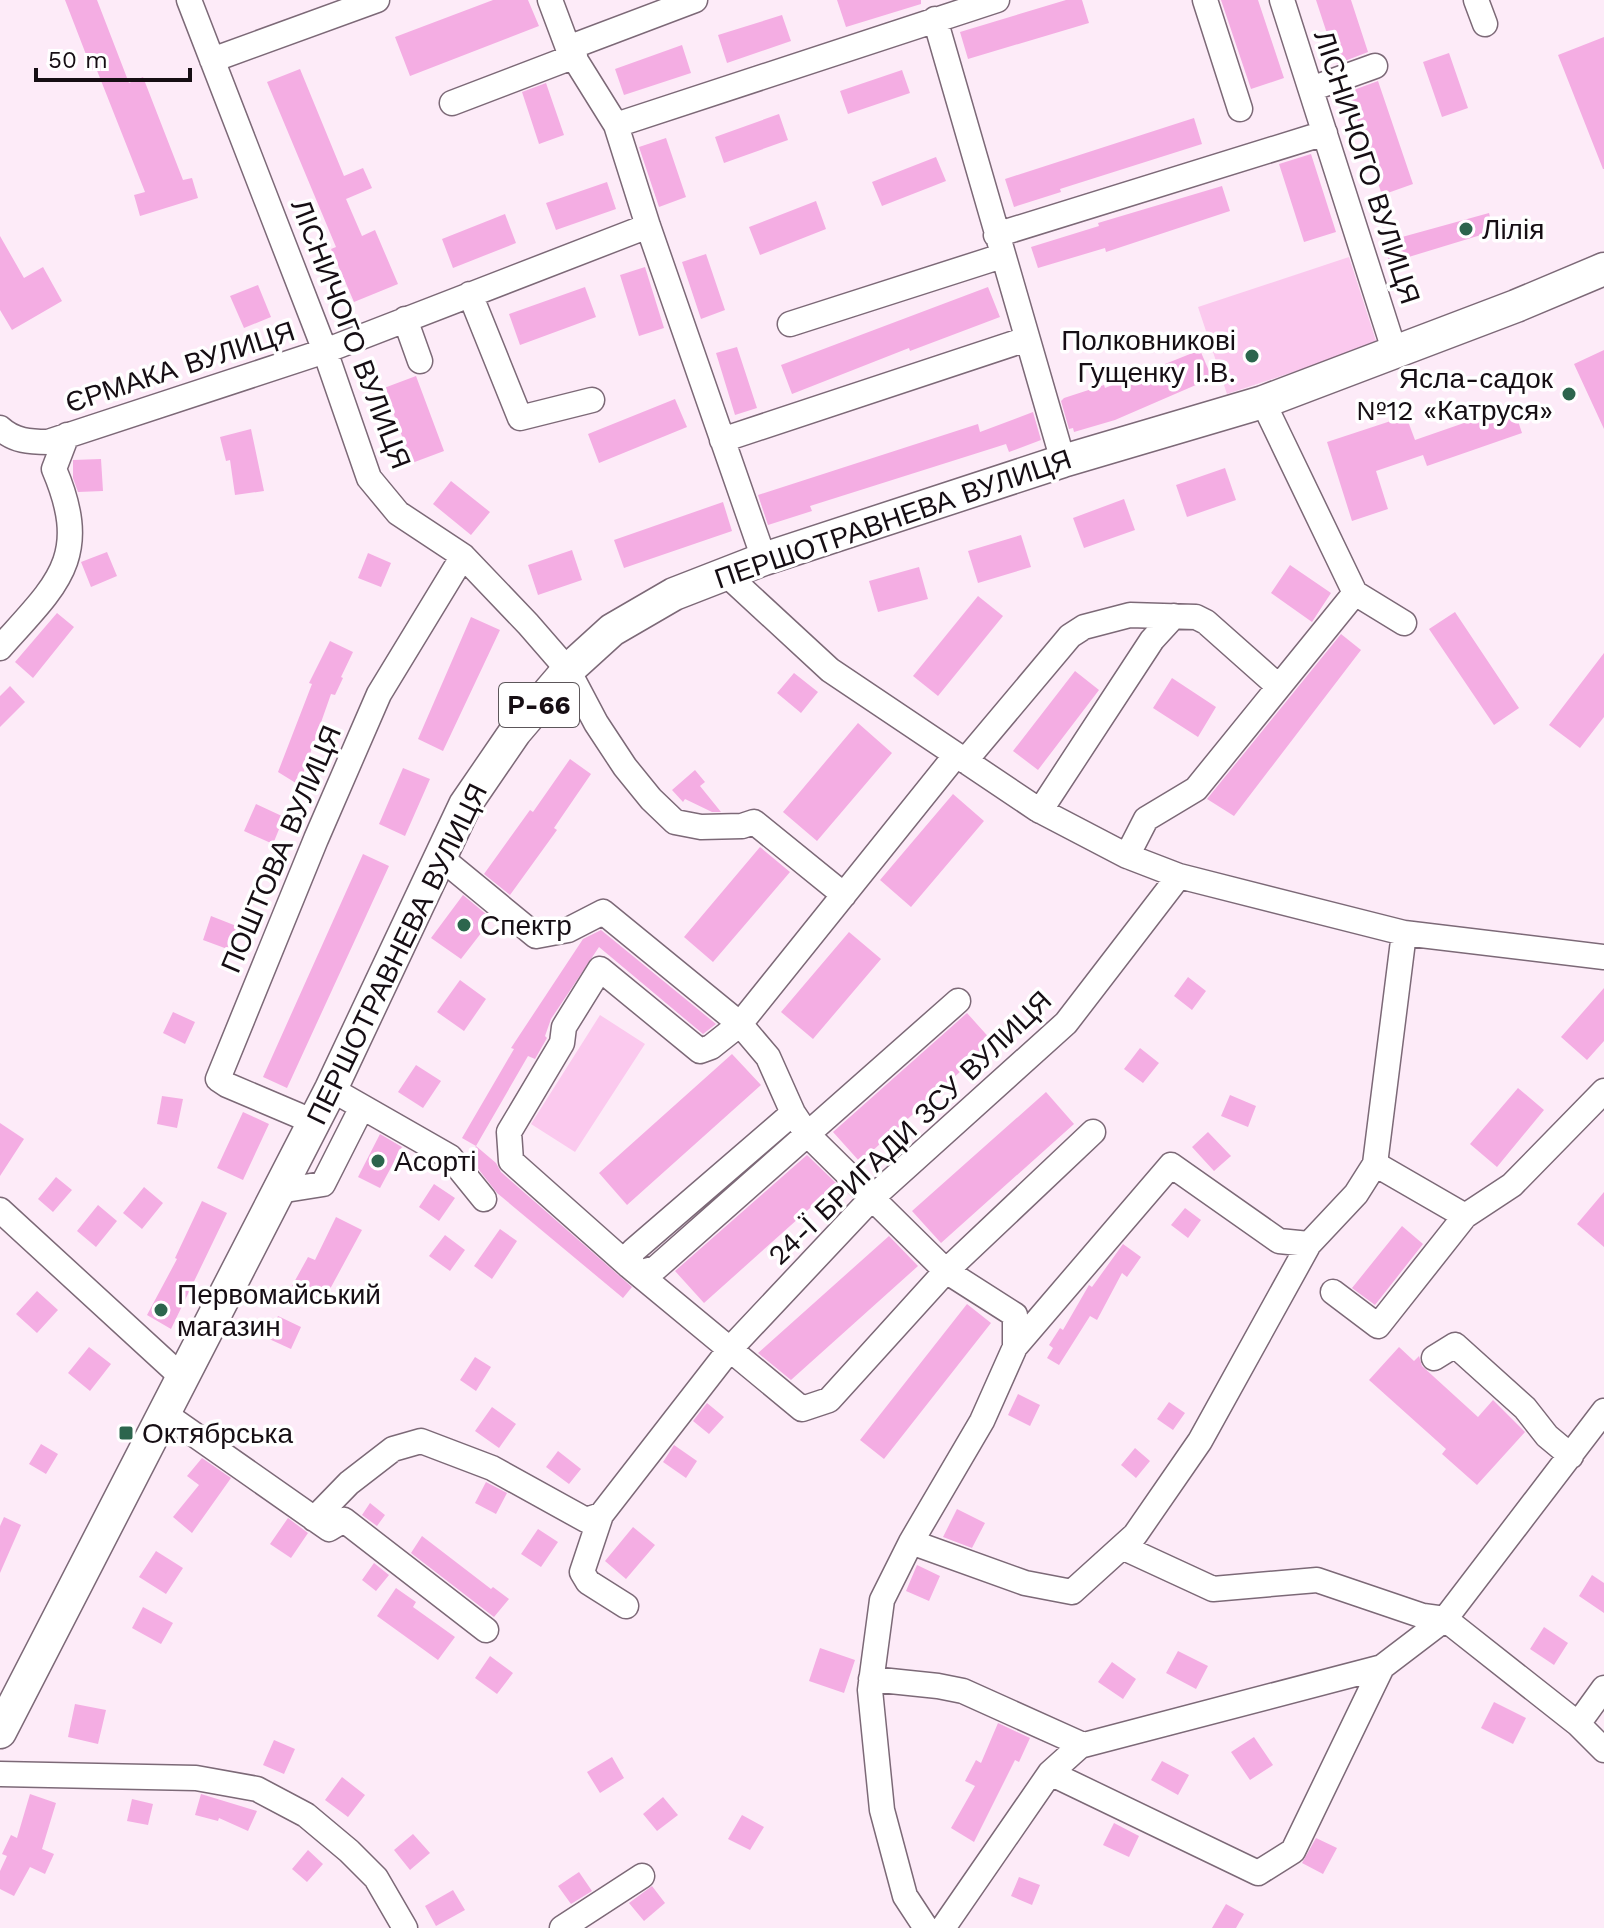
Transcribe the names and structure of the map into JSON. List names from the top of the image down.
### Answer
{
  "streets": {
    "main road": ["ПЕРШОТРАВНЕВА ВУЛИЦЯ", "Р-66"],
    "street": [
      "ЛІСНИЧОГО ВУЛИЦЯ",
      "ЄРМАКА ВУЛИЦЯ",
      "ПОШТОВА ВУЛИЦЯ",
      "24-Ї БРИГАДИ ЗСУ ВУЛИЦЯ"
    ]
  },
  "crossings": [
    ["ЛІСНИЧОГО ВУЛИЦЯ", "ЄРМАКА ВУЛИЦЯ"],
    ["ЛІСНИЧОГО ВУЛИЦЯ", "ПЕРШОТРАВНЕВА ВУЛИЦЯ"],
    ["ЛІСНИЧОГО ВУЛИЦЯ", "ПОШТОВА ВУЛИЦЯ"],
    ["ПЕРШОТРАВНЕВА ВУЛИЦЯ", "ПОШТОВА ВУЛИЦЯ"]
  ],
  "places": {
    "other": [
      "Лілія",
      "Полковникові Гущенку І.В.",
      "Ясла-садок №12 «Катруся»",
      "Спектр",
      "Асорті",
      "Первомайський магазин"
    ],
    "transit": ["Октябрська"]
  },
  "scale_bar": "50 m"
}
